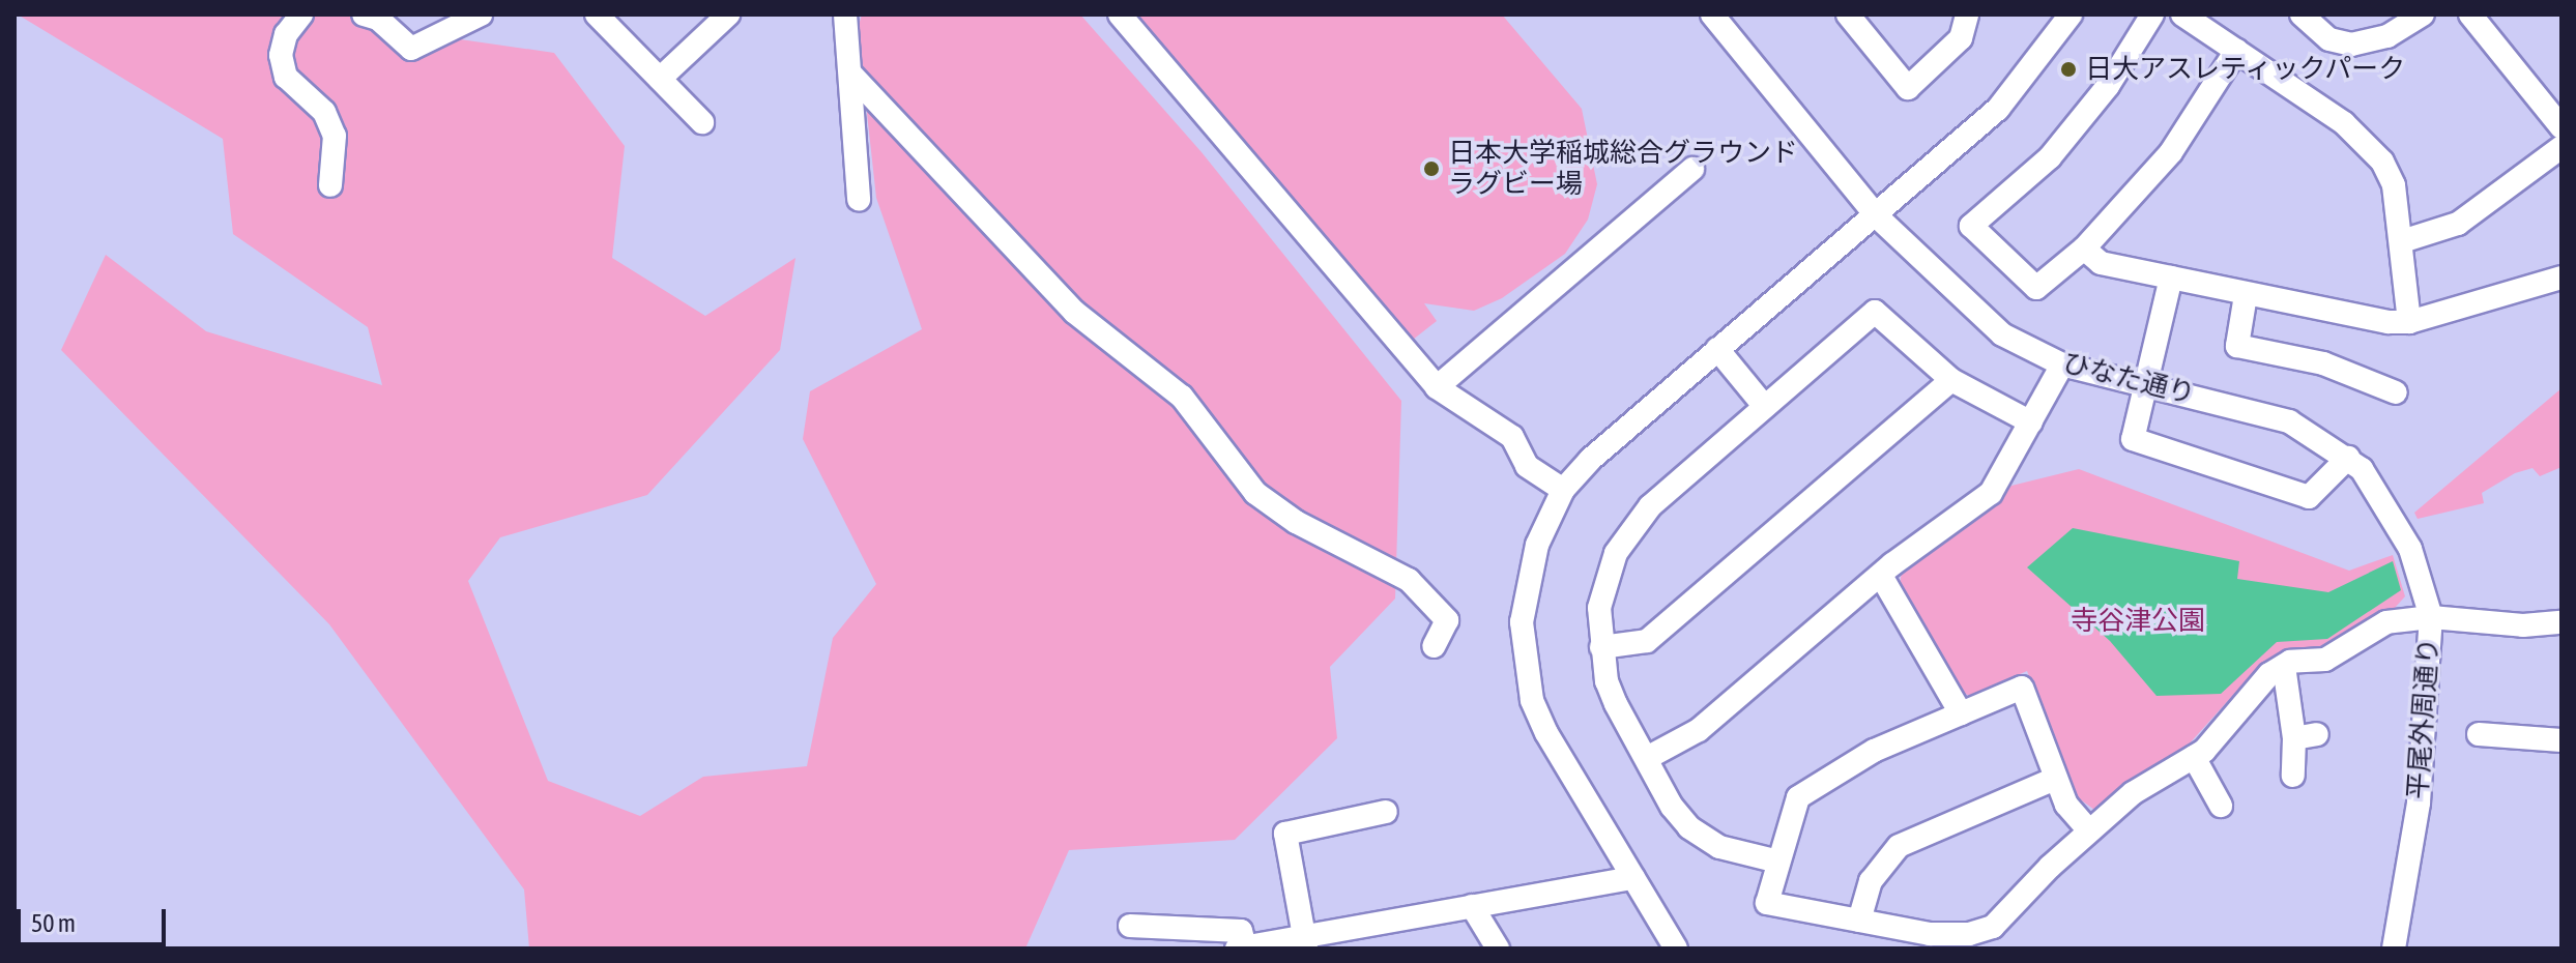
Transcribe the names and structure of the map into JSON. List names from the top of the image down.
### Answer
{
  "streets": {
    "street": ["ひなた通り", "平尾外周通り"]
  },
  "crossings": [
    ["ひなた通り", "平尾外周通り"]
  ],
  "parks": ["寺谷津公園"],
  "places": ["日大アスレティックパーク", "日本大学稲城総合グラウンド ラグビー場"],
  "scale_bar": "50 m"
}
